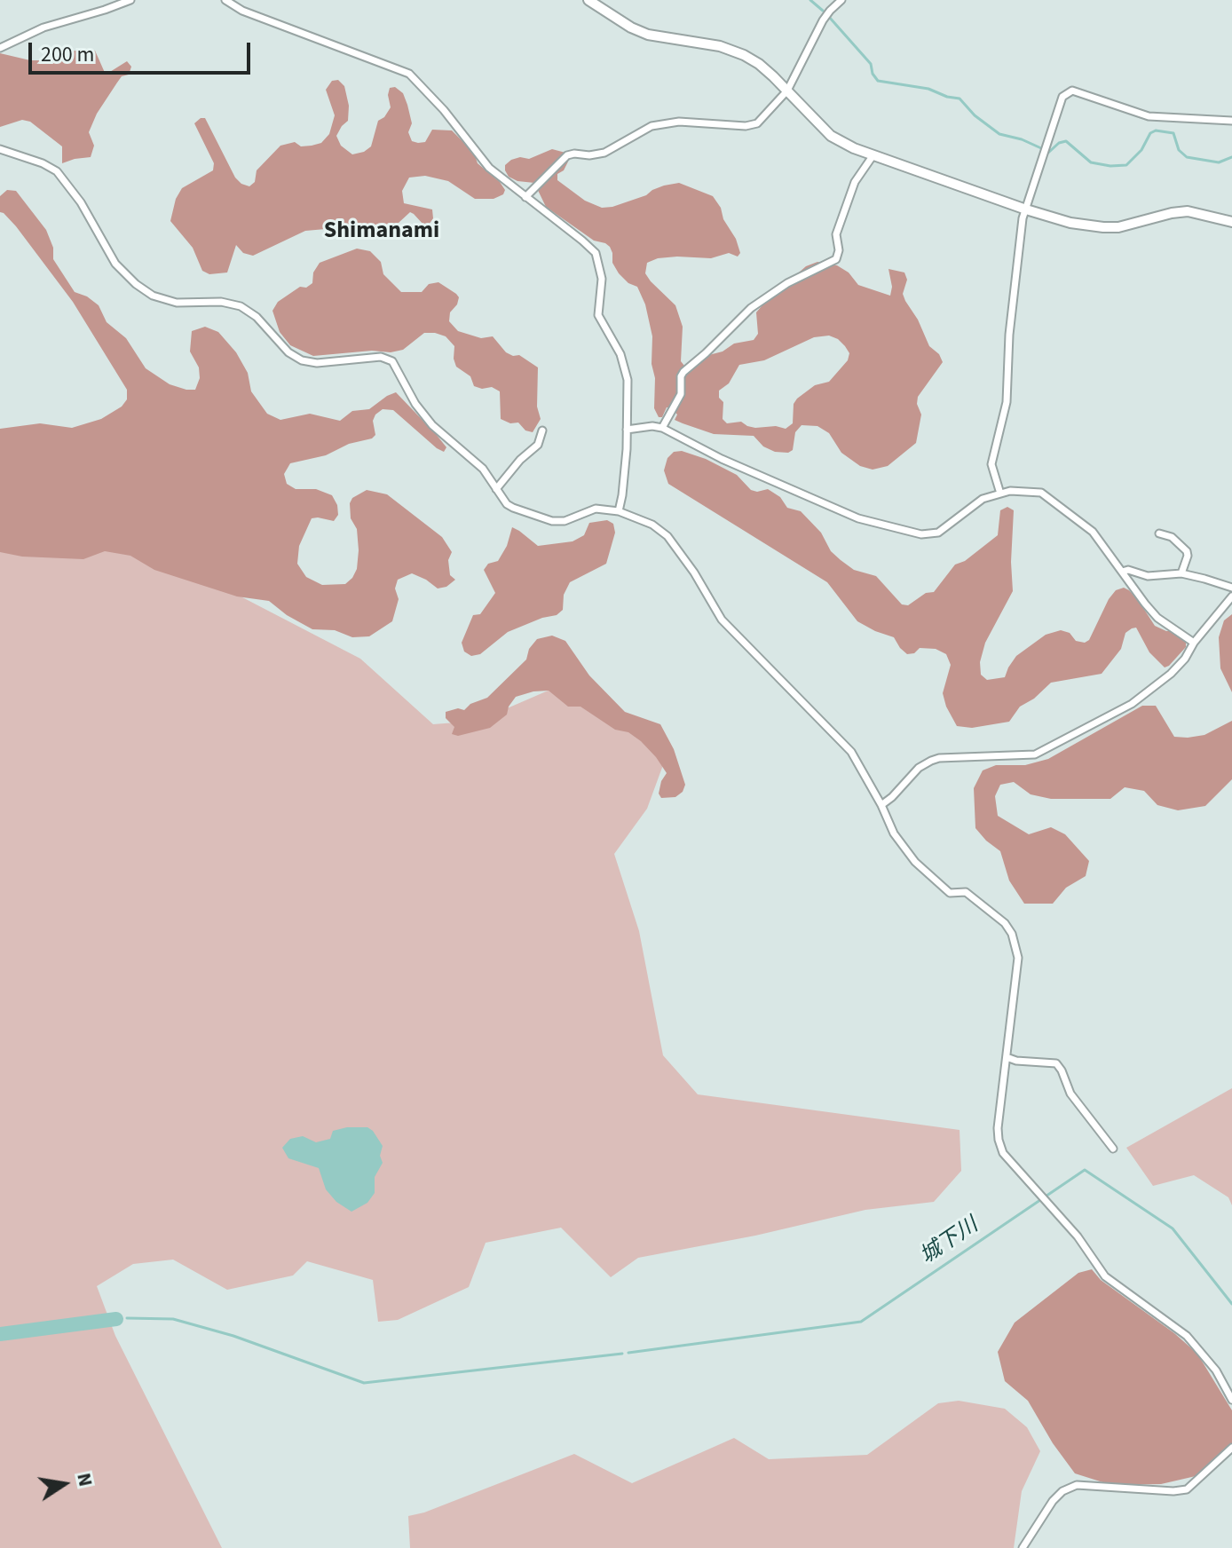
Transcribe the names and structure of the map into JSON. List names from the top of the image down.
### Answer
{
  "districts": ["Shimanami"],
  "water": ["城下川"],
  "scale_bar": "200 m",
  "north": "right"
}
